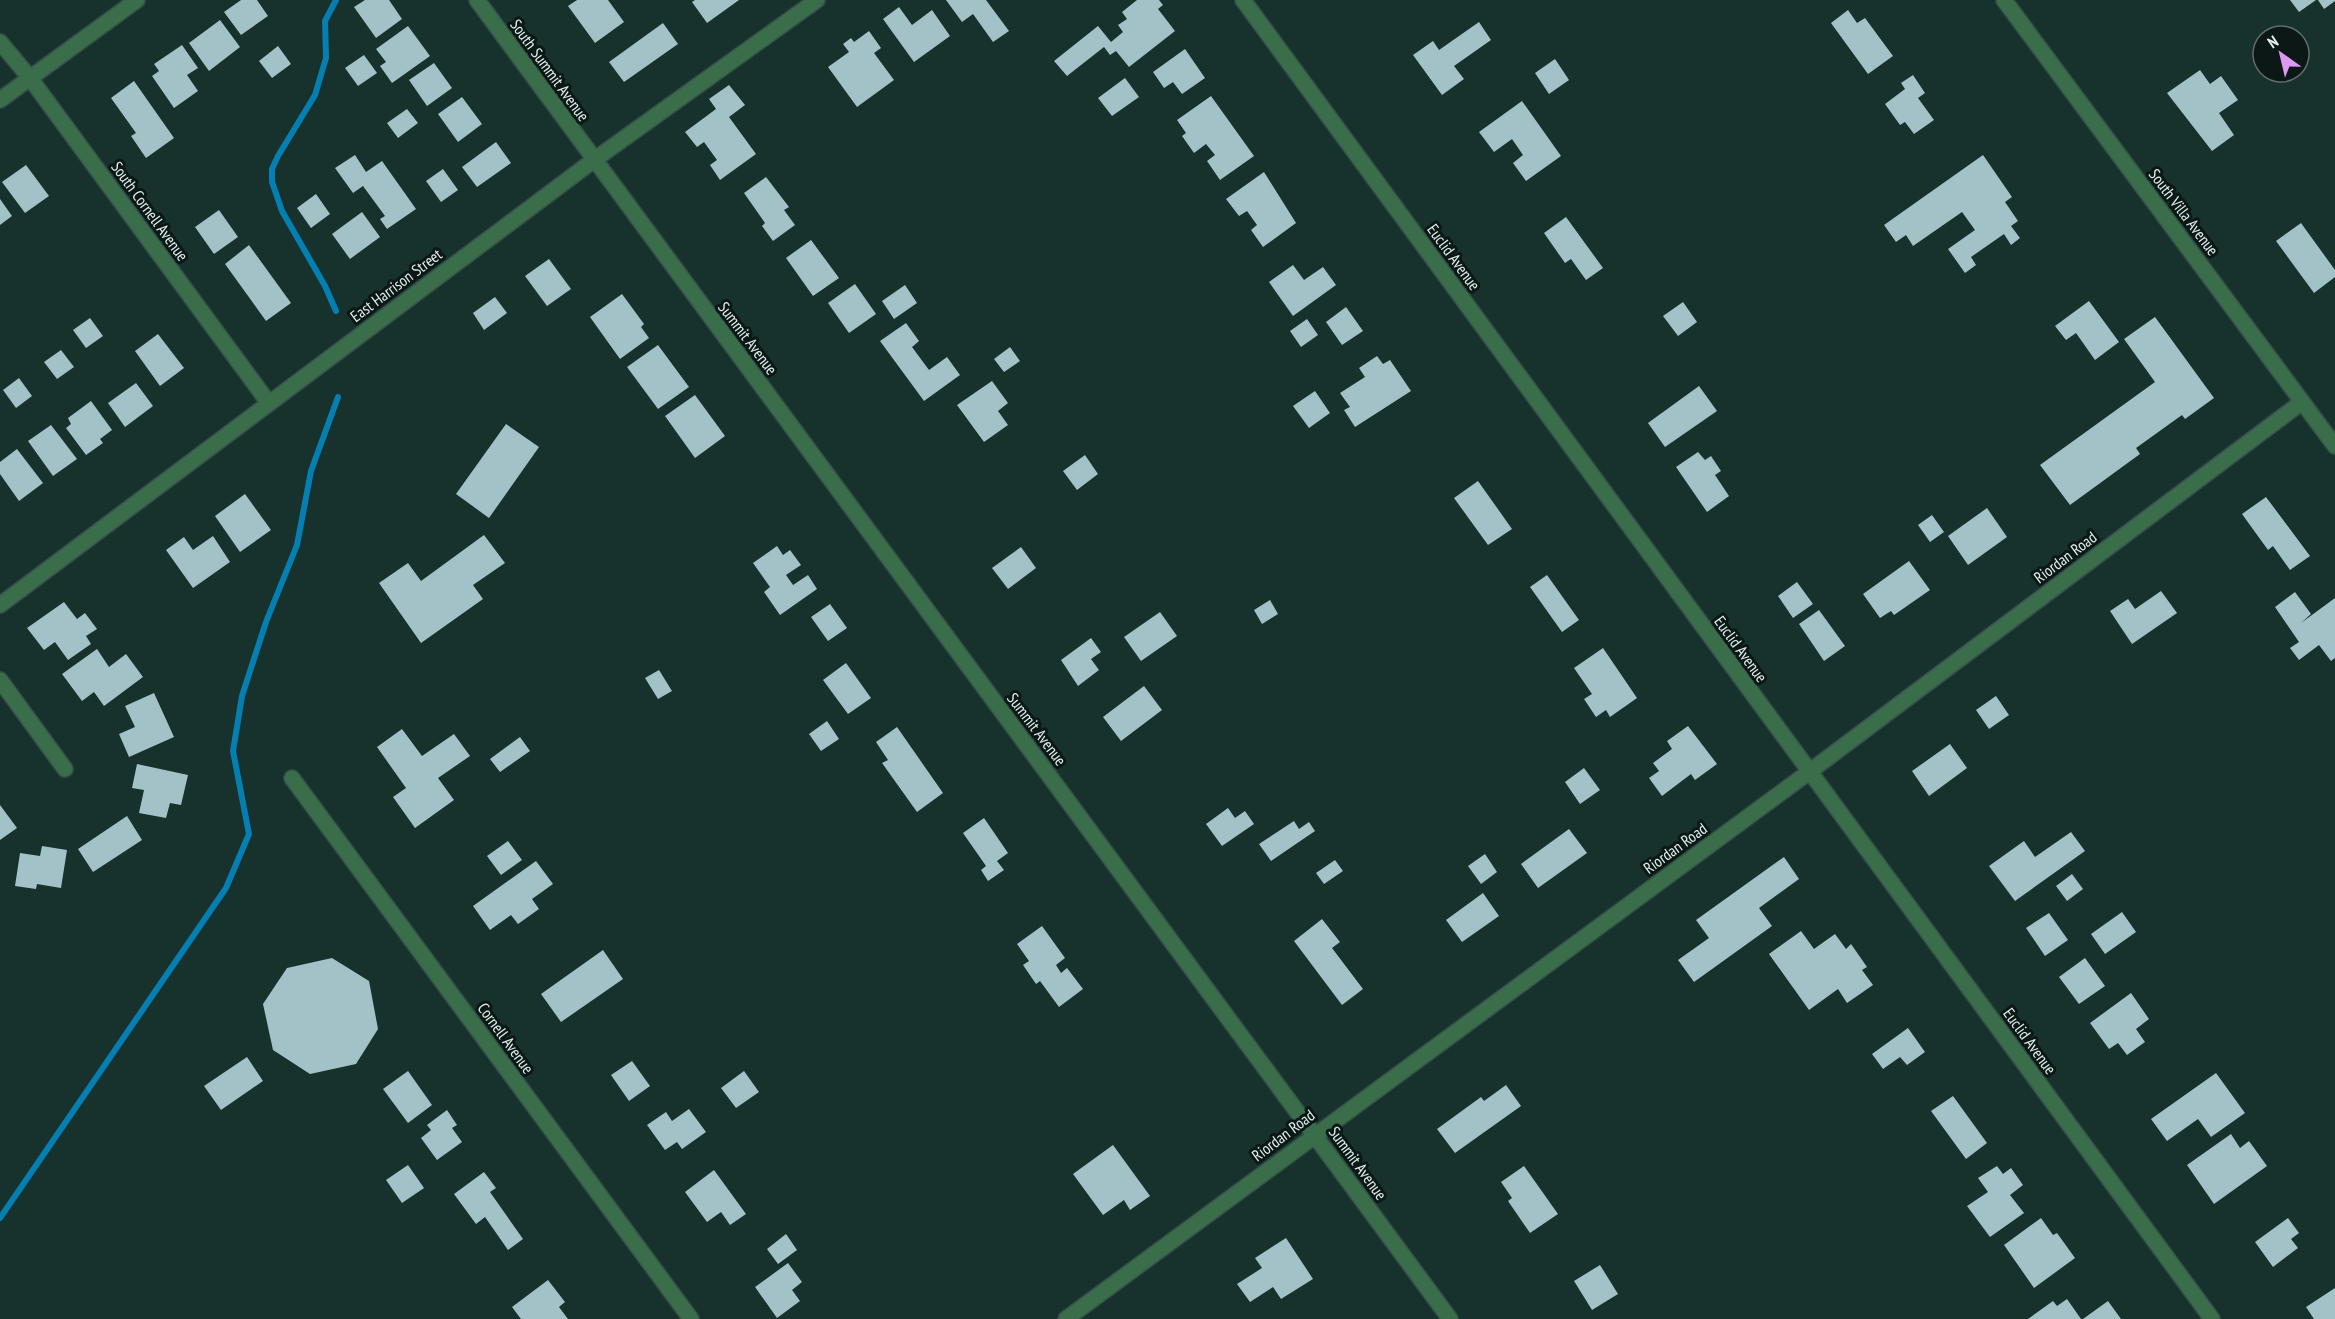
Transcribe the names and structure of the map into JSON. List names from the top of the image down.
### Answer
{
  "streets": {
    "street": [
      "South Summit Avenue",
      "South Cornell Avenue",
      "South Villa Avenue",
      "Euclid Avenue",
      "East Harrison Street",
      "Summit Avenue",
      "Riordan Road",
      "Cornell Avenue"
    ]
  },
  "crossings": [
    ["South Summit Avenue", "East Harrison Street"],
    ["South Summit Avenue", "Summit Avenue"],
    ["South Cornell Avenue", "East Harrison Street"],
    ["South Villa Avenue", "Riordan Road"],
    ["Euclid Avenue", "Riordan Road"],
    ["East Harrison Street", "Summit Avenue"],
    ["Summit Avenue", "Riordan Road"]
  ],
  "north": "top left"
}
